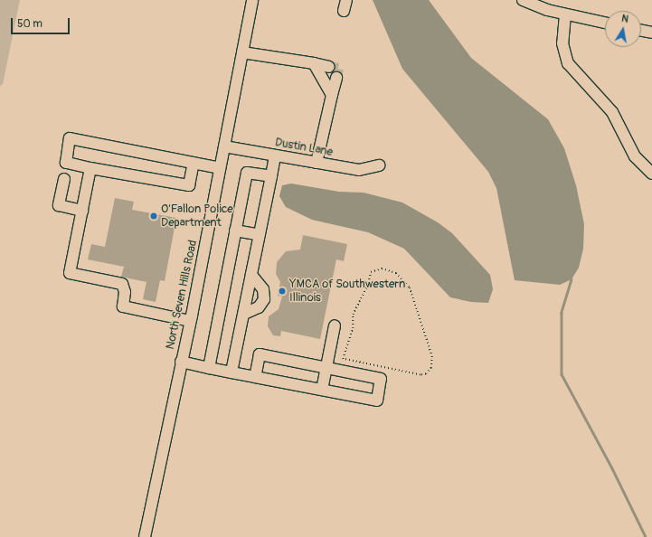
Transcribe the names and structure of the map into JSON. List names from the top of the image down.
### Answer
{
  "streets": {
    "street": ["Dustin Lane", "North Seven Hills Road"]
  },
  "crossings": [
    ["Dustin Lane", "North Seven Hills Road"]
  ],
  "places": ["O'Fallon Police Department", "YMCA of Southwestern Illinois"],
  "scale_bar": "50 m",
  "north": "top"
}
